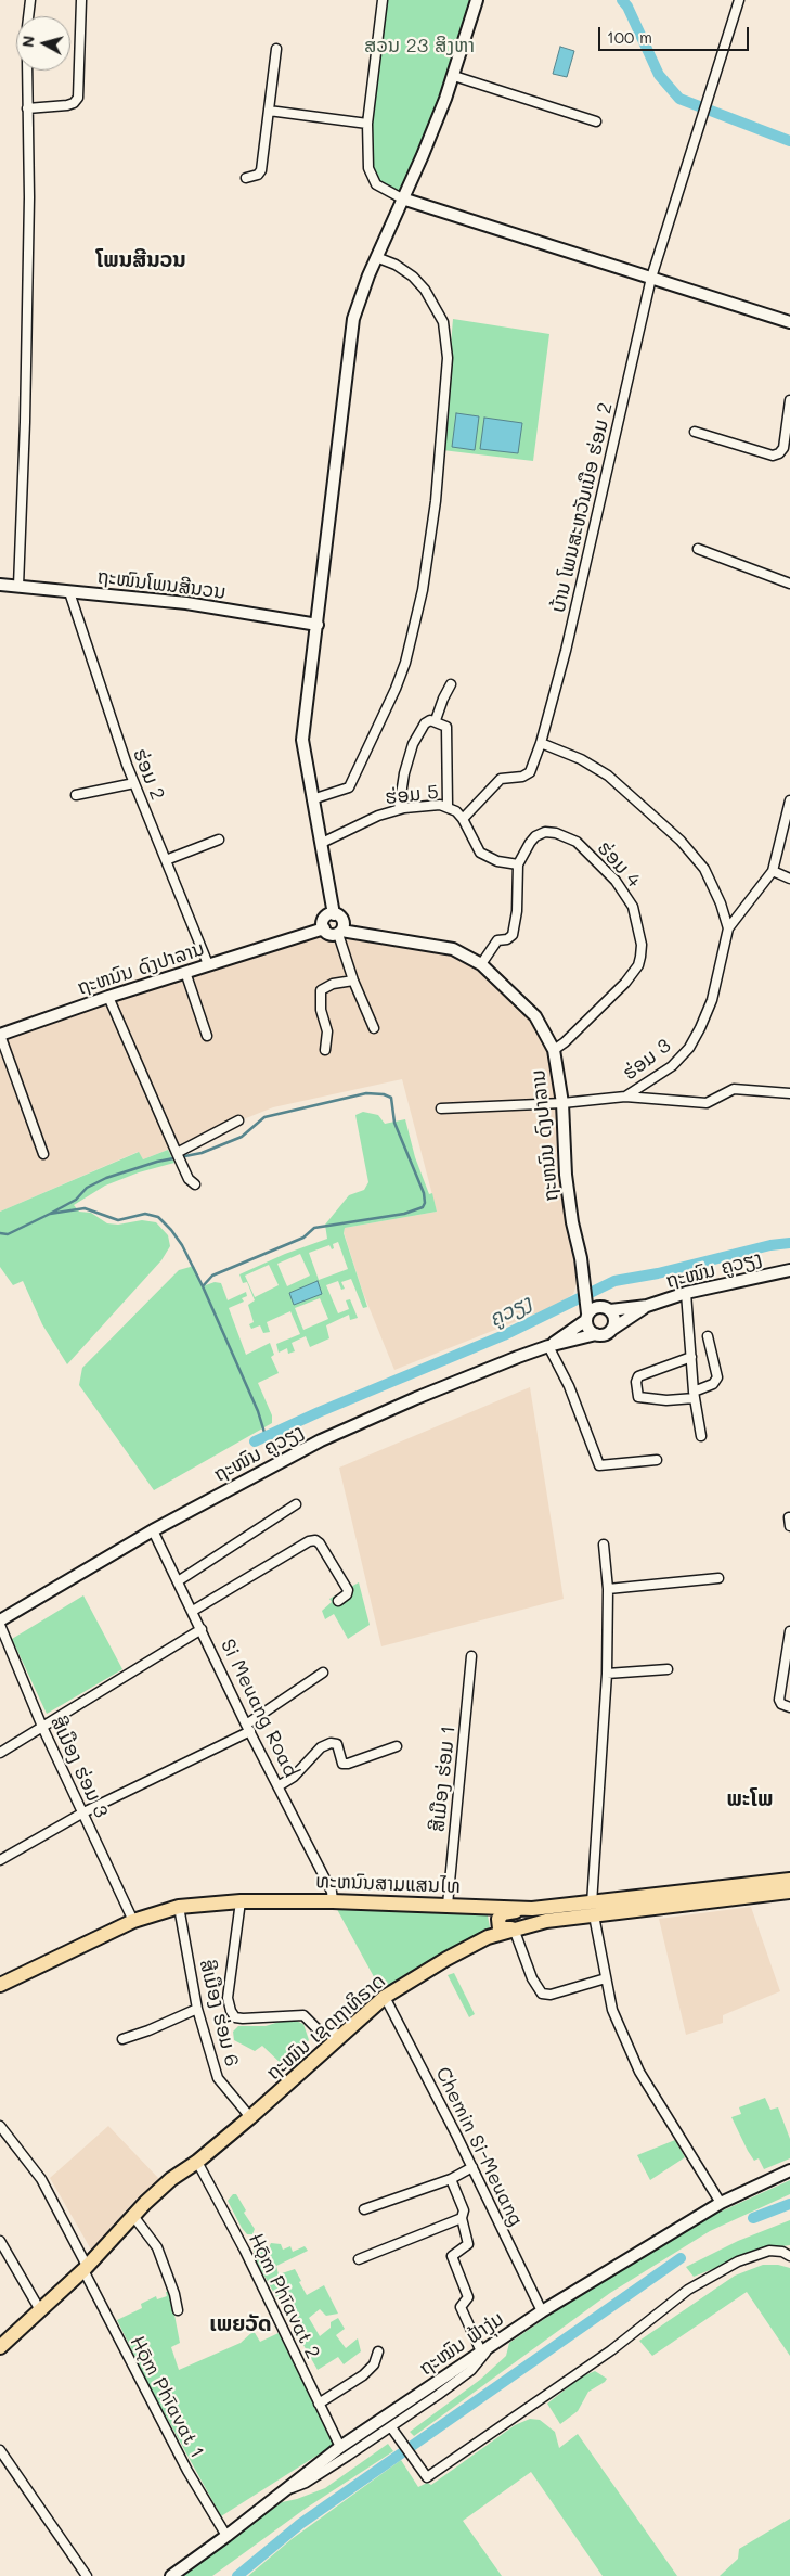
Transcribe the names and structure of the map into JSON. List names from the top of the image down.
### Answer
{
  "streets": {
    "main road": ["ທະຫນົນສາມແສນໄທ", "ຖະໜົນ ເຊດຖາທິຣາດ"],
    "street": [
      "ບ້ານ ໂພນສະຫວັນເນືອ ຮ່ອມ 2",
      "ຖະໜົນໂພນສີນວນ",
      "ຮ່ອມ 2",
      "ຮ່ອມ 5",
      "ຮ່ອມ 4",
      "ຖະຫນົນ ດົງປາລານ",
      "ຮ່ອມ 3",
      "ຖະໜົນ ຄູວຽງ",
      "Si Meuang Road",
      "ສີເມືອງ ຮ່ອມ 3",
      "ສີເມືອງ ຮ່ອມ 1",
      "ສີເມືອງ ຮ່ອມ 6",
      "Chemin Si-Meuang",
      "Hǭm Phīavat 2",
      "ຖະໝົນ ຟ້າງຸ່ມ",
      "Hǭm Phīavat 1"
    ]
  },
  "crossings": [
    ["ບ້ານ ໂພນສະຫວັນເນືອ ຮ່ອມ 2", "ຮ່ອມ 5"],
    ["ຖະໜົນໂພນສີນວນ", "ຮ່ອມ 2"],
    ["ຮ່ອມ 2", "ຖະຫນົນ ດົງປາລານ"],
    ["ຮ່ອມ 5", "ຮ່ອມ 4"],
    ["ຮ່ອມ 4", "ຖະຫນົນ ດົງປາລານ"],
    ["ຖະຫນົນ ດົງປາລານ", "ຮ່ອມ 3"],
    ["ຖະຫນົນ ດົງປາລານ", "ຖະໜົນ ຄູວຽງ"],
    ["ຖະໜົນ ຄູວຽງ", "Si Meuang Road"],
    ["ຖະໜົນ ຄູວຽງ", "ສີເມືອງ ຮ່ອມ 3"],
    ["Si Meuang Road", "ທະຫນົນສາມແສນໄທ"],
    ["ສີເມືອງ ຮ່ອມ 3", "ທະຫນົນສາມແສນໄທ"],
    ["ສີເມືອງ ຮ່ອມ 1", "ທະຫນົນສາມແສນໄທ"],
    ["ທະຫນົນສາມແສນໄທ", "ສີເມືອງ ຮ່ອມ 6"],
    ["ທະຫນົນສາມແສນໄທ", "ຖະໜົນ ເຊດຖາທິຣາດ"],
    ["ສີເມືອງ ຮ່ອມ 6", "ຖະໜົນ ເຊດຖາທິຣາດ"],
    ["ຖະໜົນ ເຊດຖາທິຣາດ", "Chemin Si-Meuang"],
    ["ຖະໜົນ ເຊດຖາທິຣາດ", "Hǭm Phīavat 2"],
    ["ຖະໜົນ ເຊດຖາທິຣາດ", "Hǭm Phīavat 1"],
    ["Chemin Si-Meuang", "ຖະໝົນ ຟ້າງຸ່ມ"],
    ["Hǭm Phīavat 2", "ຖະໝົນ ຟ້າງຸ່ມ"],
    ["ຖະໝົນ ຟ້າງຸ່ມ", "Hǭm Phīavat 1"]
  ],
  "districts": ["ໂພນສີນວນ", "ພະໂພ", "ເພຍວັດ"],
  "water": ["ຄູວຽງ"],
  "parks": ["ສວນ 23 ສິງຫາ"],
  "scale_bar": "100 m",
  "north": "left"
}
